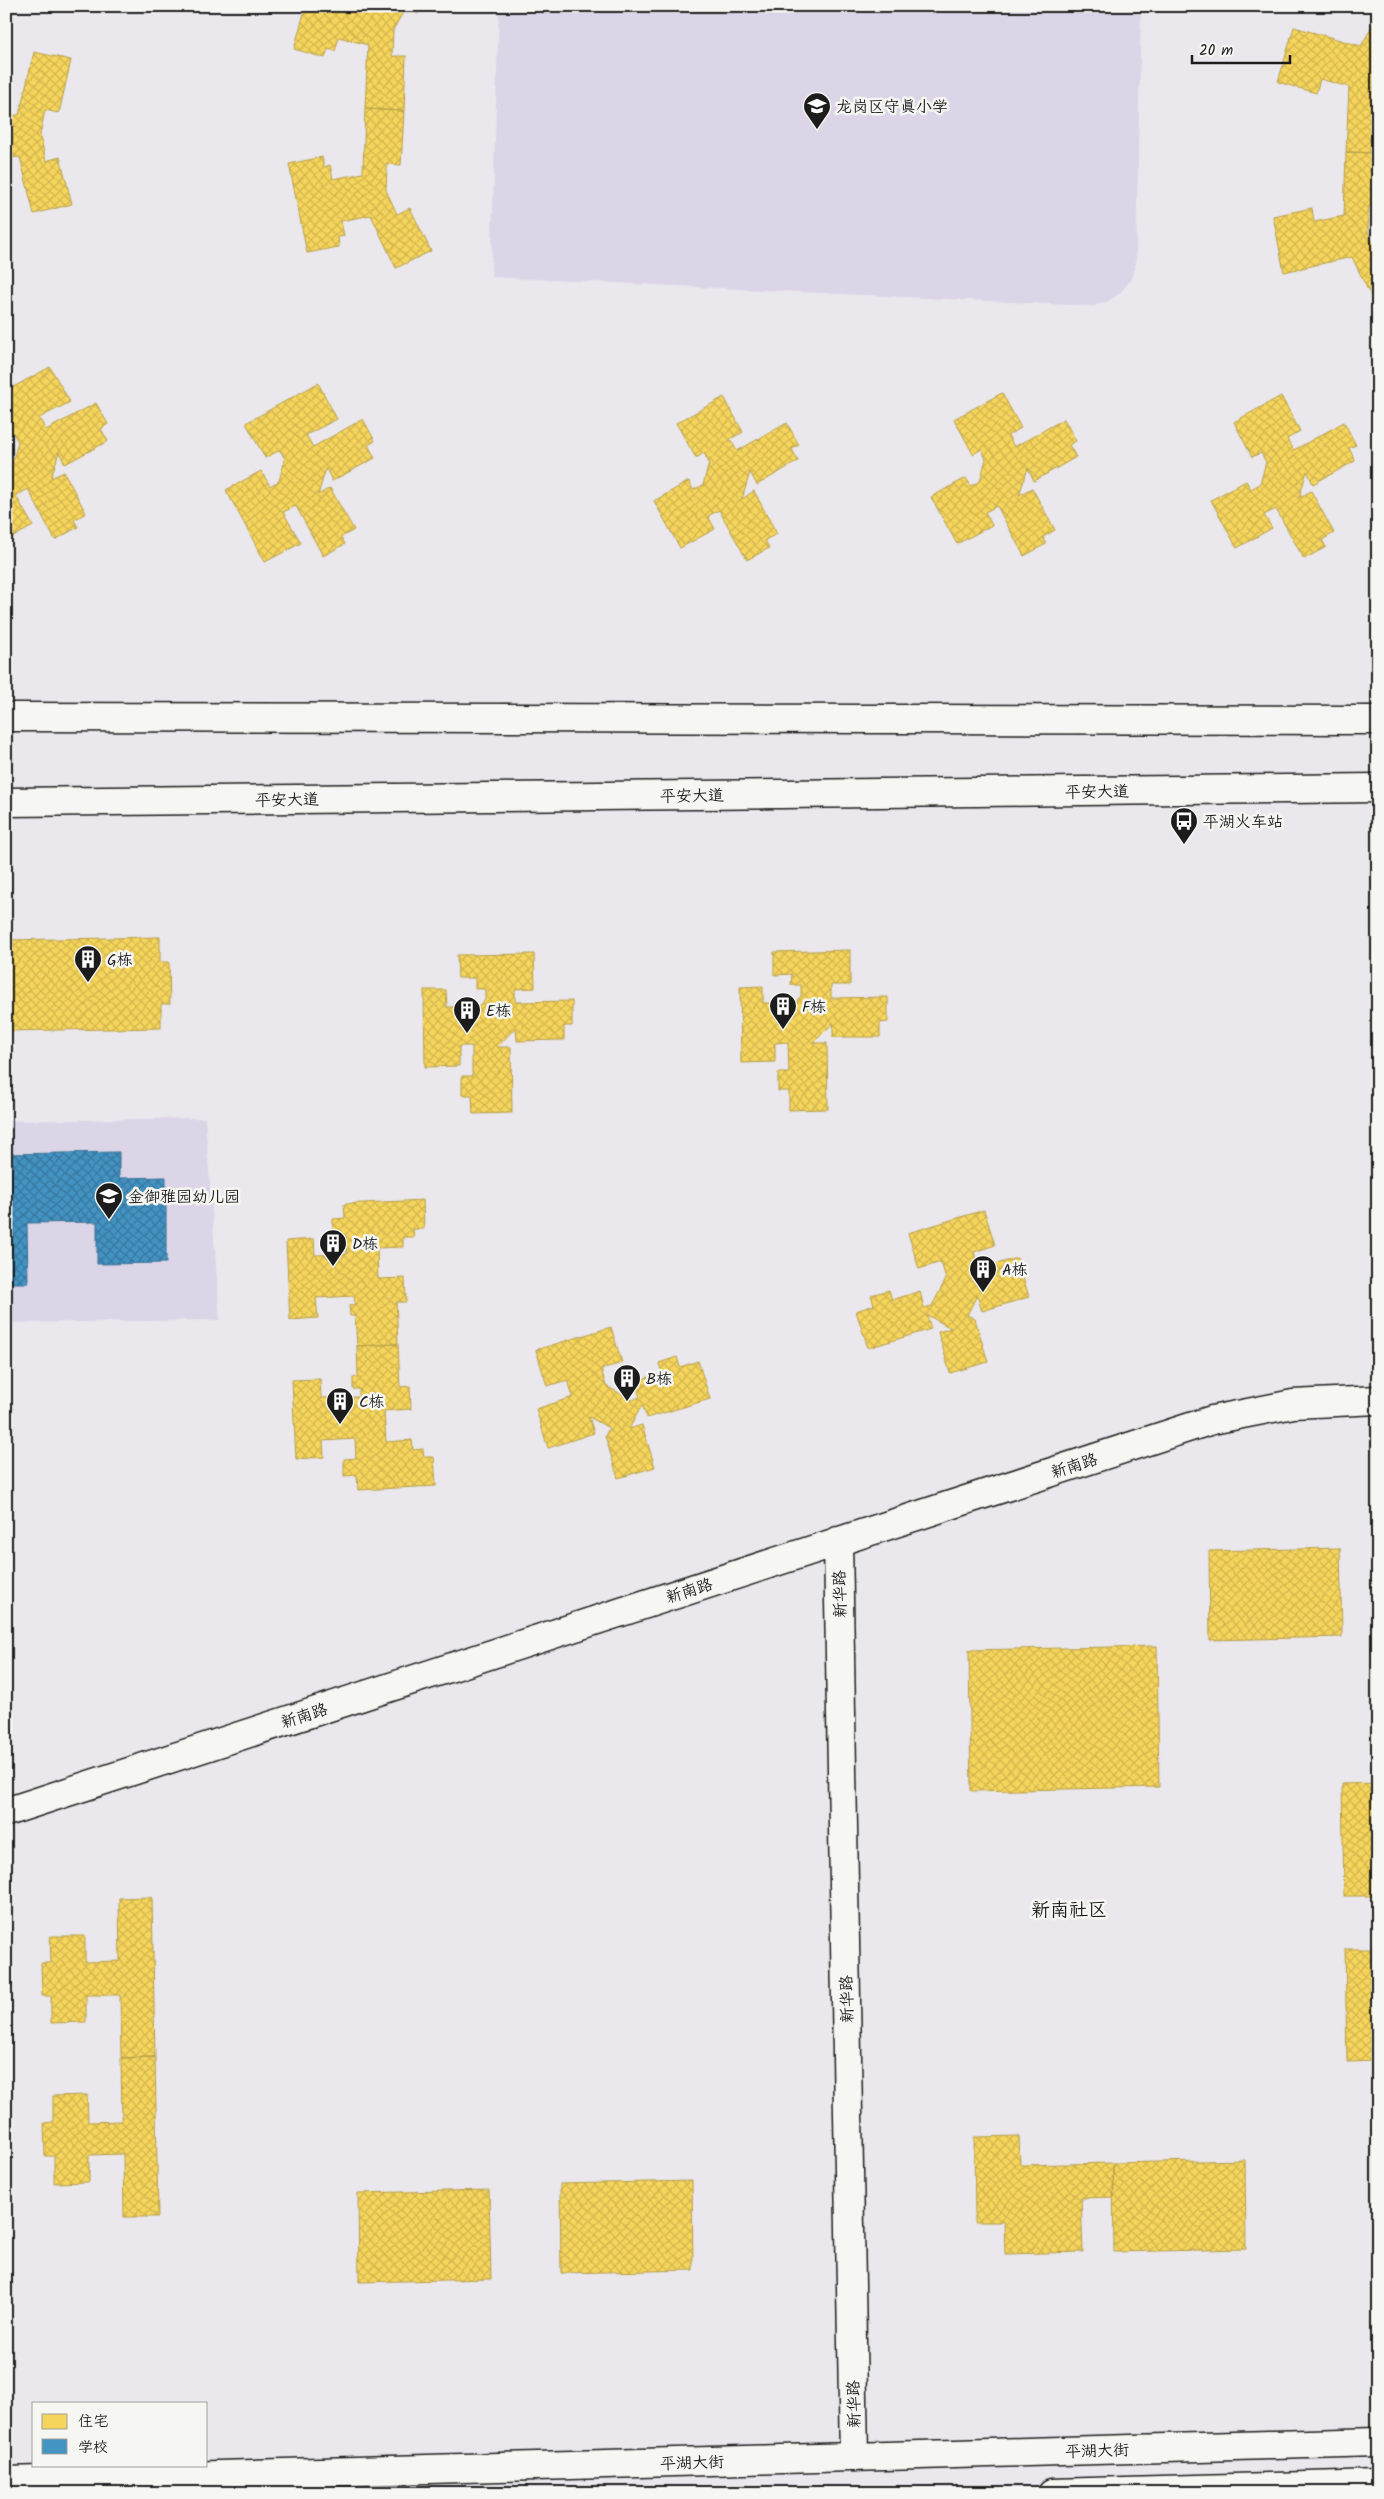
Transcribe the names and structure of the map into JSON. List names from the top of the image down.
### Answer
{
  "streets": {
    "street": [
      "平安大道",
      "新南路",
      "新华路",
      "平湖大街"
    ]
  },
  "crossings": [
    ["新南路", "新华路"],
    ["新华路", "平湖大街"]
  ],
  "districts": ["新南社区"],
  "places": {
    "school or university": ["龙岗区守真小学", "金御雅园幼儿园"],
    "bus stop": ["平湖火车站"],
    "building": [
      "G栋",
      "F栋",
      "E栋",
      "D栋",
      "A栋",
      "B栋",
      "C栋"
    ]
  },
  "legend": ["住宅", "学校"],
  "scale_bar": "20 m"
}
